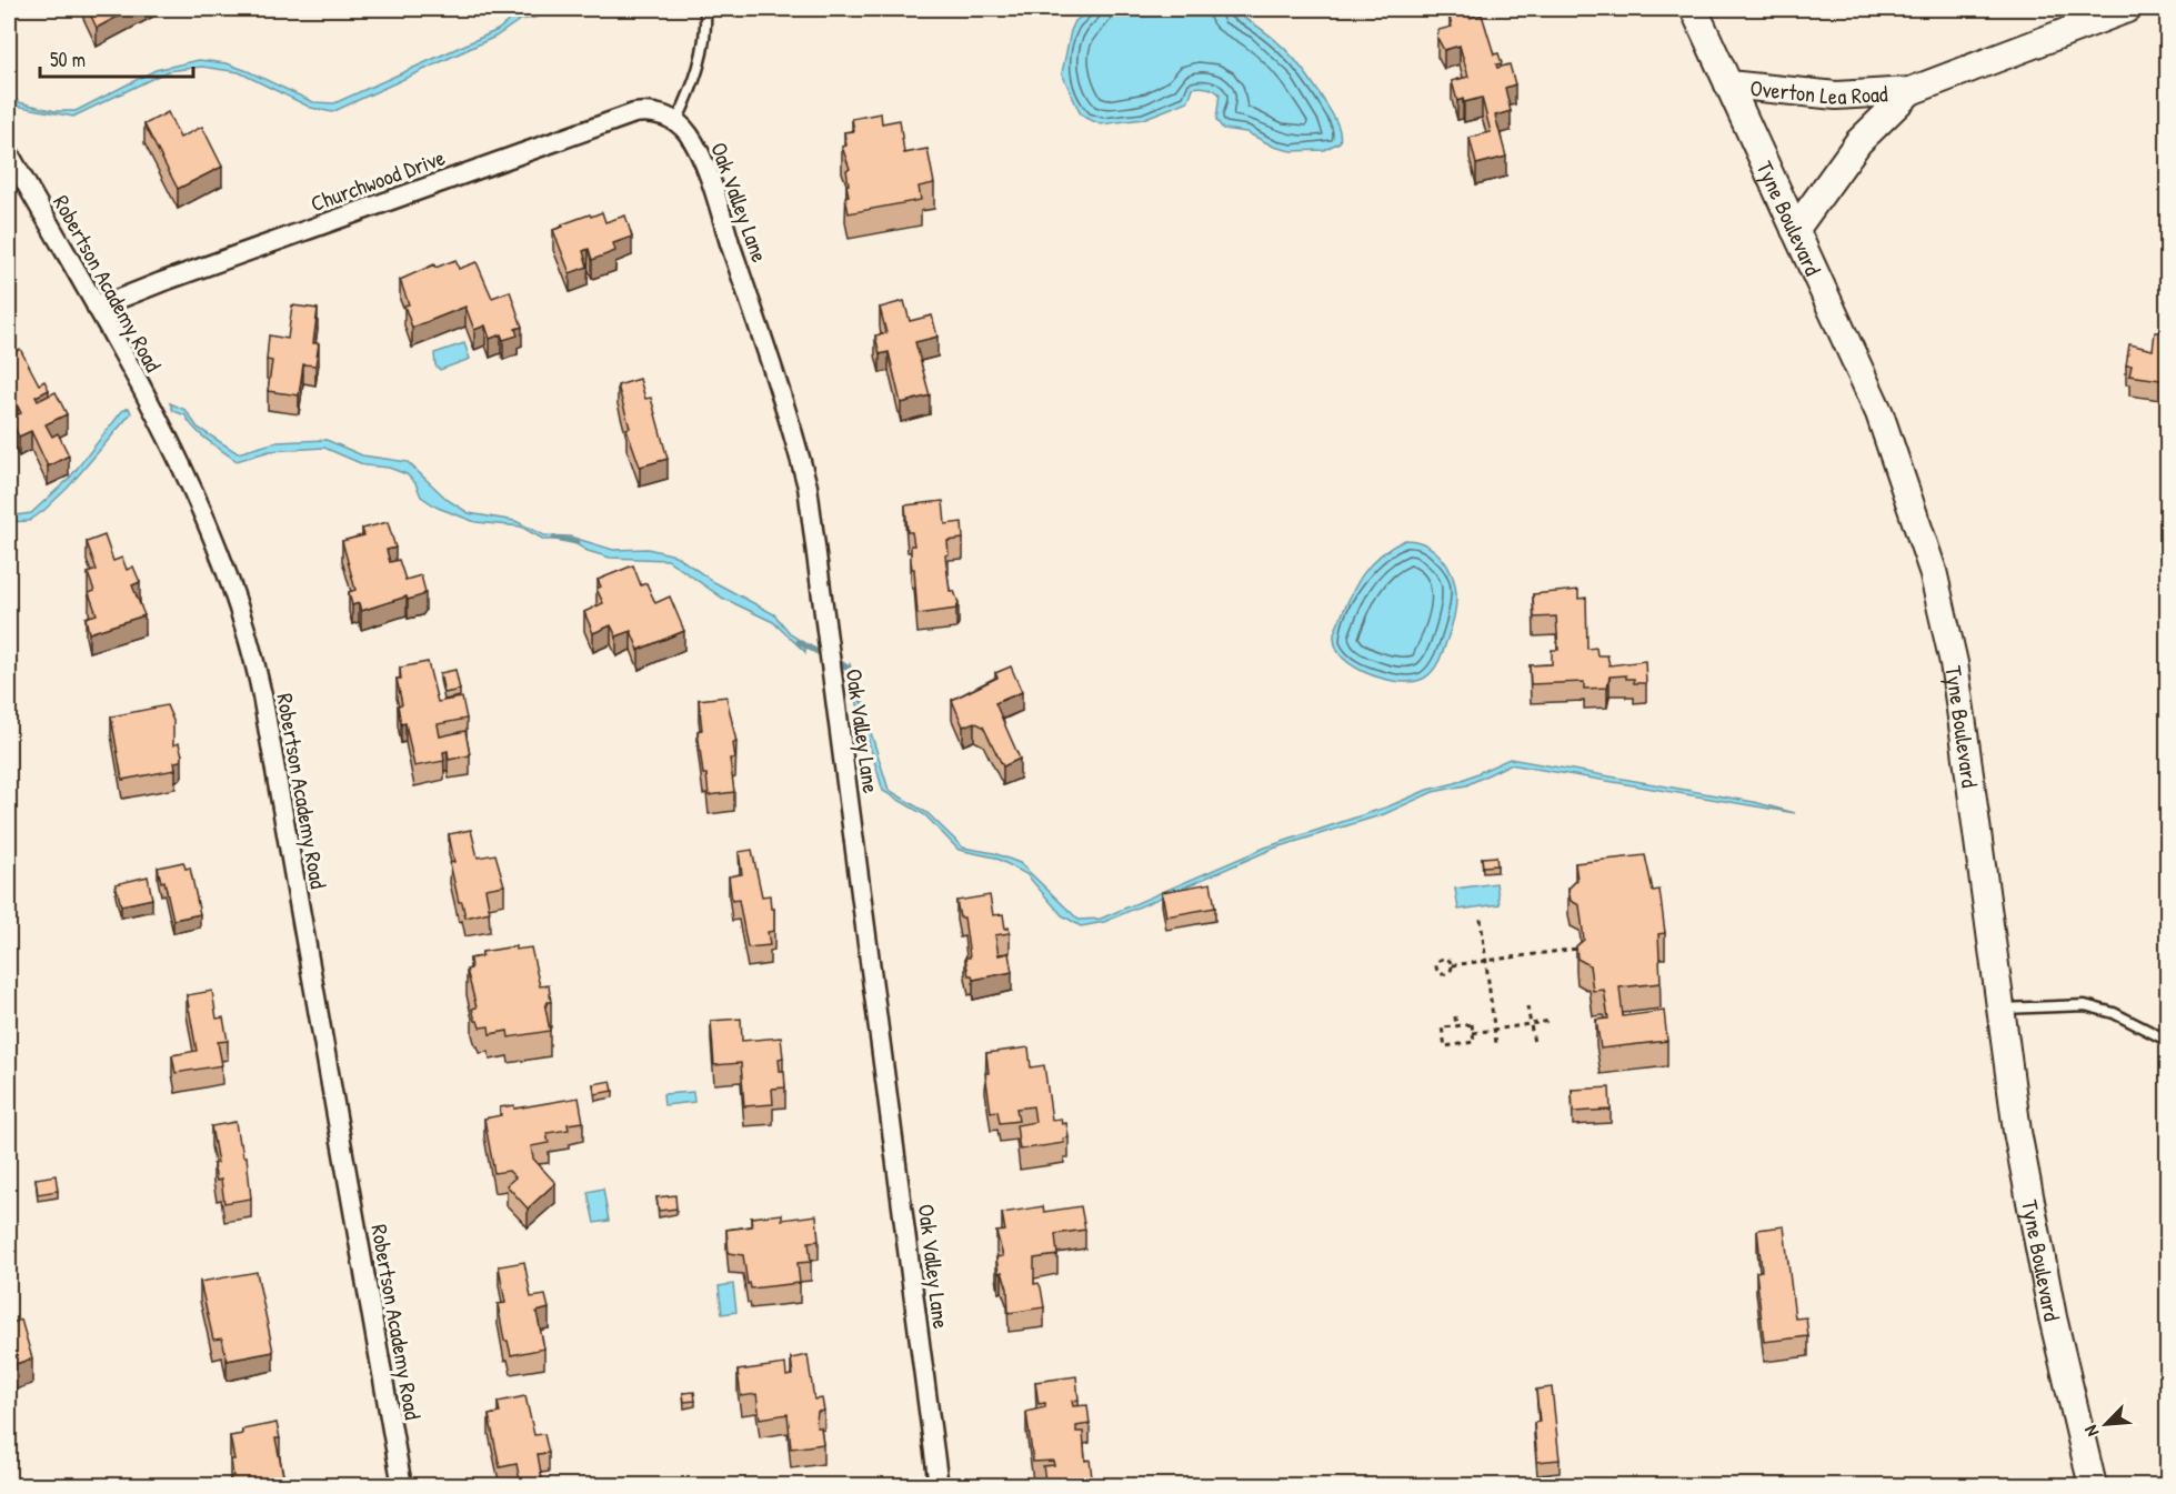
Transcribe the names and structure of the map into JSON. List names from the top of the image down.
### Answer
{
  "streets": {
    "street": [
      "Overton Lea Road",
      "Churchwood Drive",
      "Oak Valley Lane",
      "Tyne Boulevard",
      "Robertson Academy Road"
    ]
  },
  "crossings": [
    ["Overton Lea Road", "Tyne Boulevard"],
    ["Churchwood Drive", "Oak Valley Lane"],
    ["Churchwood Drive", "Robertson Academy Road"]
  ],
  "scale_bar": "50 m",
  "north": "bottom left"
}
